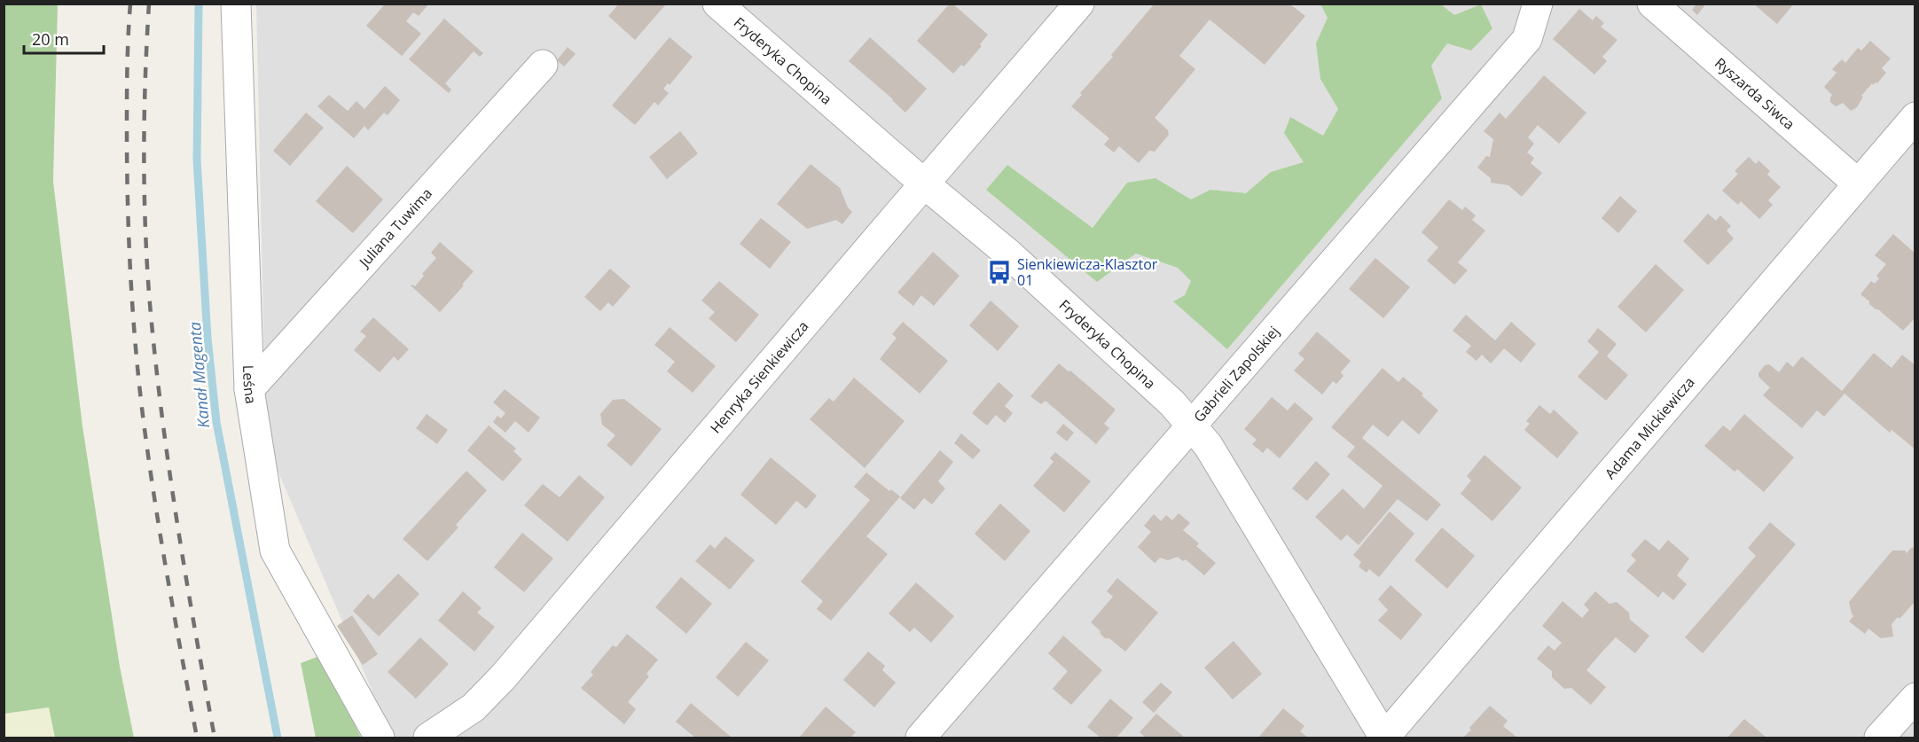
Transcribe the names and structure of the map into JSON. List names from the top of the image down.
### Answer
{
  "streets": {
    "street": [
      "Fryderyka Chopina",
      "Ryszarda Siwca",
      "Juliana Tuwima",
      "Gabrieli Zapolskiej",
      "Henryka Sienkiewicza",
      "Leśna",
      "Adama Mickiewicza"
    ]
  },
  "crossings": [
    ["Fryderyka Chopina", "Gabrieli Zapolskiej"],
    ["Fryderyka Chopina", "Henryka Sienkiewicza"],
    ["Fryderyka Chopina", "Adama Mickiewicza"],
    ["Ryszarda Siwca", "Adama Mickiewicza"],
    ["Juliana Tuwima", "Leśna"]
  ],
  "water": ["Kanał Magenta"],
  "places": {
    "bus stop": ["Sienkiewicza-Klasztor 01"]
  },
  "scale_bar": "20 m"
}
